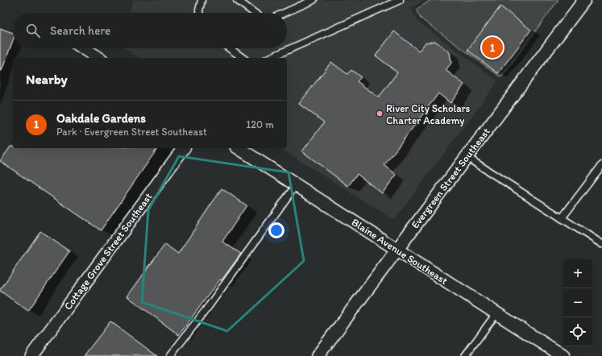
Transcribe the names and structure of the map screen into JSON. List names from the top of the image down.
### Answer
{
  "streets": {
    "street": ["Evergreen Street Southeast", "Cottage Grove Street Southeast", "Blaine Avenue Southeast"]
  },
  "crossings": [
    ["Evergreen Street Southeast", "Blaine Avenue Southeast"]
  ],
  "places": ["River City Scholars Charter Academy"],
  "page": {
    "search": "Search here",
    "pins": "1",
    "heading": "Nearby",
    "list": [
      {
        "mark": "1",
        "name": "Oakdale Gardens",
        "note": "Park · Evergreen Street Southeast",
        "value": "120 m"
      }
    ],
    "map_buttons": ["+", "−"]
  }
}
